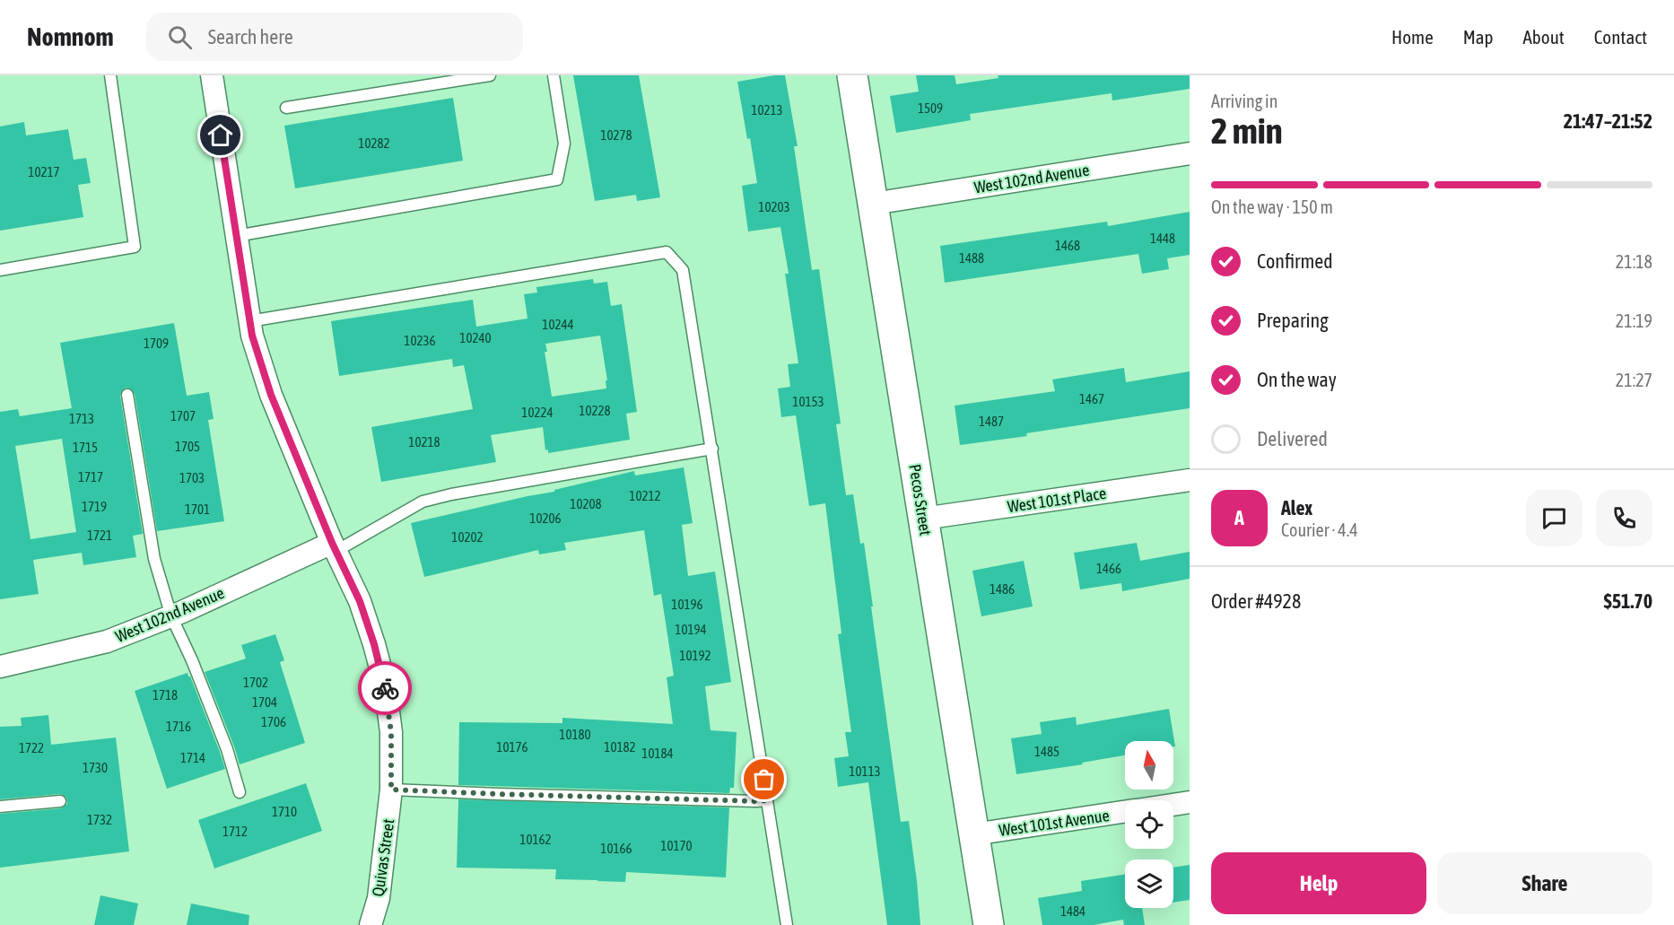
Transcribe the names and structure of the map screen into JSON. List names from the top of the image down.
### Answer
{
  "streets": {
    "street": [
      "West 102nd Avenue",
      "Pecos Street",
      "West 101st Place",
      "West 101st Avenue",
      "Quivas Street"
    ]
  },
  "crossings": [
    ["West 102nd Avenue", "Pecos Street"],
    ["West 102nd Avenue", "Quivas Street"],
    ["Pecos Street", "West 101st Place"],
    ["Pecos Street", "West 101st Avenue"]
  ],
  "house_numbers": [
    "1509",
    "10213",
    "10278",
    "10282",
    "10217",
    "10203",
    "1448",
    "1468",
    "1488",
    "10244",
    "10240",
    "10236",
    "1709",
    "1467",
    "10153",
    "10228",
    "10224",
    "1707",
    "1713",
    "1487",
    "10218",
    "1705",
    "1715",
    "1717",
    "1703",
    "10212",
    "10208",
    "1719",
    "1701",
    "10206",
    "1721",
    "10202",
    "1466",
    "1486",
    "10196",
    "10194",
    "10192",
    "1702",
    "1718",
    "1704",
    "1706",
    "1716",
    "10180",
    "10176",
    "10182",
    "1722",
    "1485",
    "10184",
    "1714",
    "1730",
    "10113",
    "1710",
    "1732",
    "1712",
    "10162",
    "10170",
    "10166",
    "1484"
  ],
  "north": "top",
  "page": {
    "header": "Nomnom",
    "search": "Search here",
    "nav": [
      "Home",
      "Map",
      "About",
      "Contact"
    ],
    "heading": ["2 min", "Arriving in", "21:47–21:52"],
    "panel": [
      "Alex",
      "Courier · 4.4",
      "Order #4928",
      "$51.70"
    ],
    "bar": "On the way · 150 m",
    "list": [
      ["Confirmed", "21:18"],
      ["Preparing", "21:19"],
      ["On the way", "21:27"],
      "Delivered"
    ],
    "round": "A",
    "buttons": ["Help", "Share"]
  }
}
